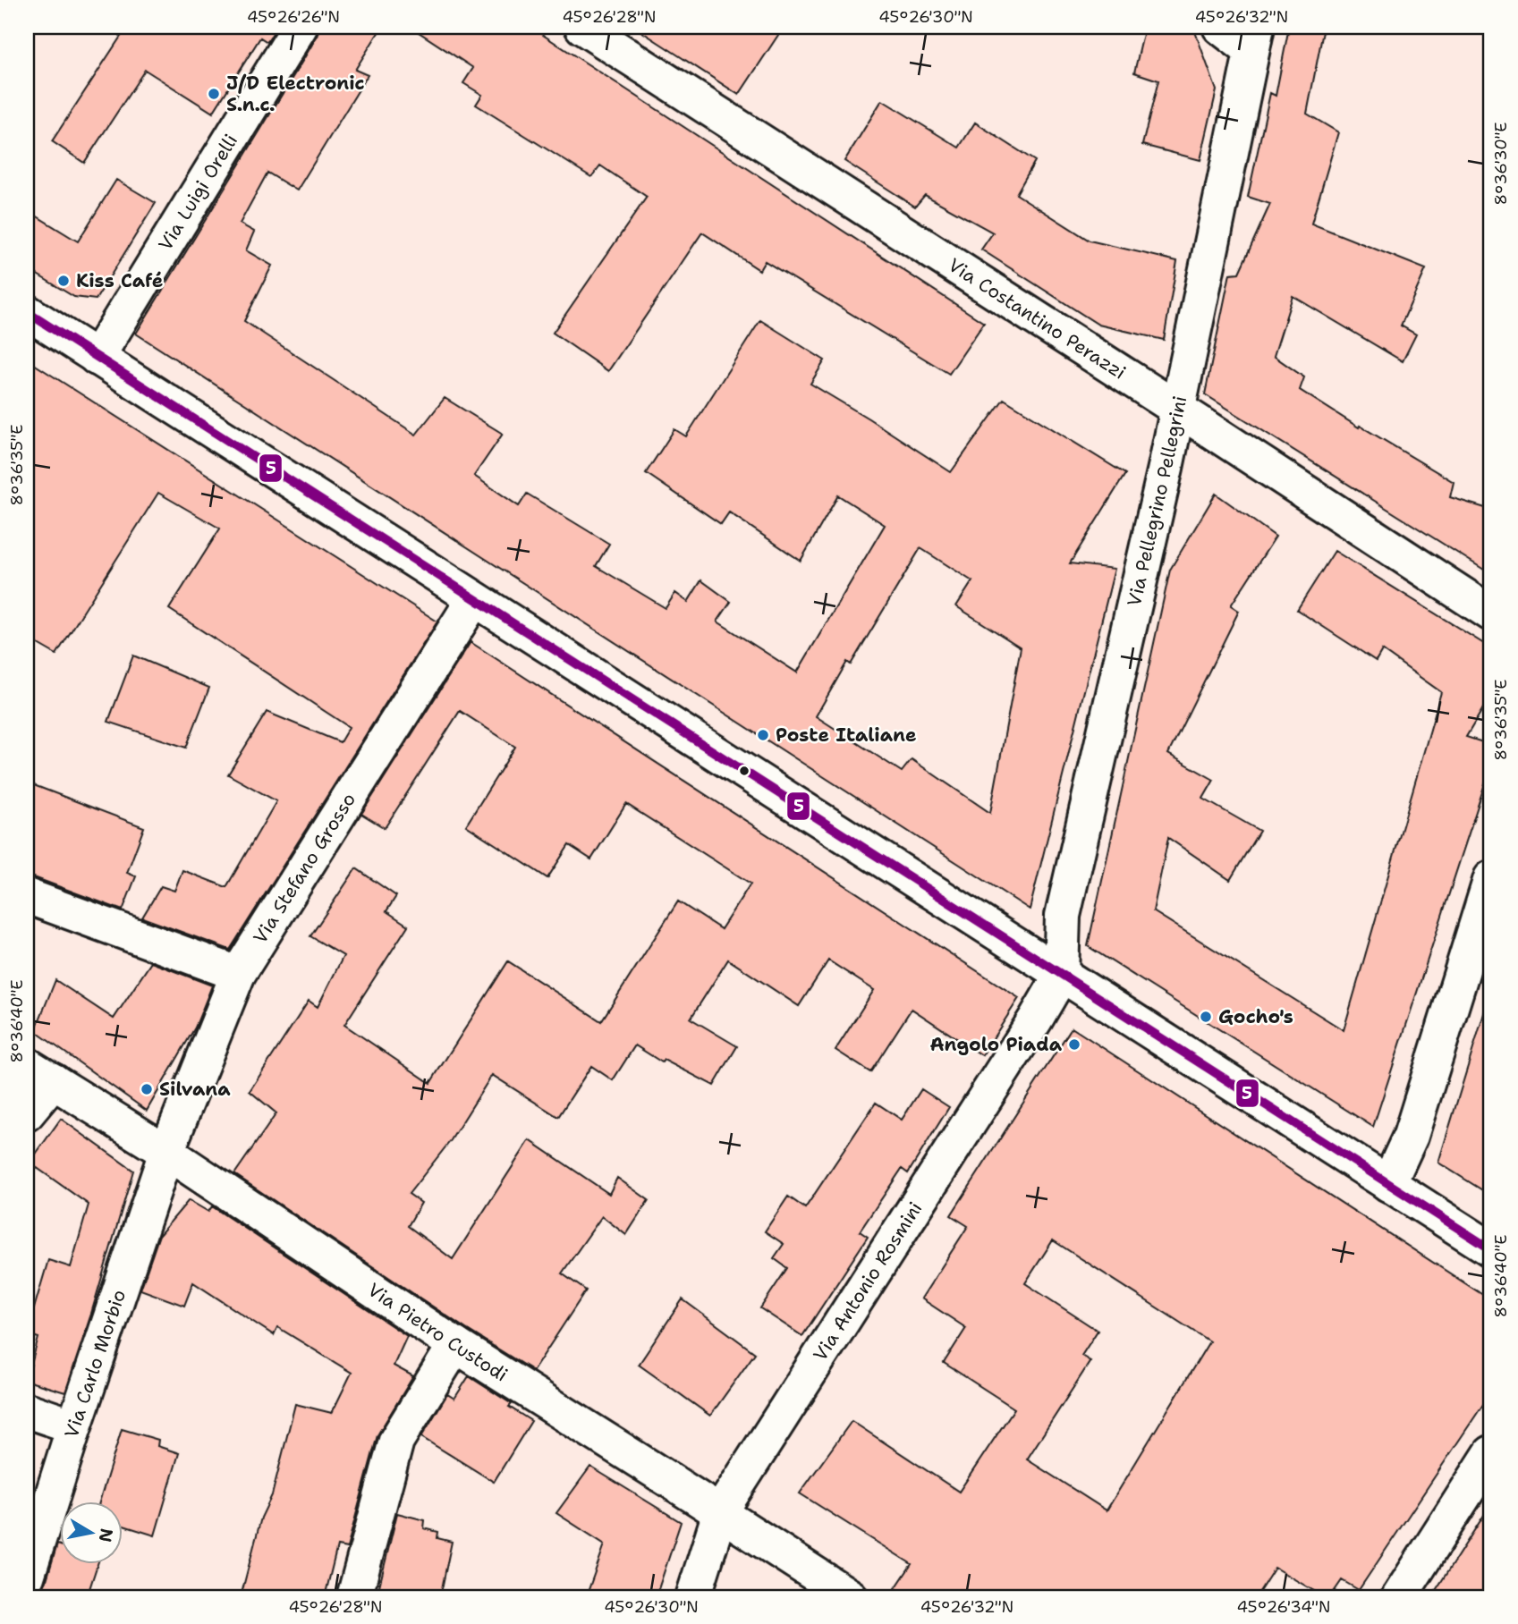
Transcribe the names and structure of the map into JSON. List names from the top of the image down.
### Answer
{
  "streets": {
    "street": [
      "Via Luigi Orelli",
      "Via Costantino Perazzi",
      "Via Pellegrino Pellegrini",
      "Via Stefano Grosso",
      "Via Antonio Rosmini",
      "Via Pietro Custodi",
      "Via Carlo Morbio"
    ]
  },
  "crossings": [
    ["Via Costantino Perazzi", "Via Pellegrino Pellegrini"],
    ["Via Pellegrino Pellegrini", "Via Antonio Rosmini"],
    ["Via Stefano Grosso", "Via Pietro Custodi"],
    ["Via Stefano Grosso", "Via Carlo Morbio"],
    ["Via Antonio Rosmini", "Via Pietro Custodi"],
    ["Via Pietro Custodi", "Via Carlo Morbio"]
  ],
  "places": [
    "J/D Electronic S.n.c.",
    "Kiss Café",
    "Poste Italiane",
    "Gocho's",
    "Angolo Piada",
    "Silvana"
  ],
  "lines": ["transit line 5"],
  "north": "right",
  "coordinates": [
    "45°26'26\"N",
    "45°26'28\"N",
    "45°26'30\"N",
    "45°26'32\"N",
    "8°36'30\"E",
    "8°36'35\"E",
    "8°36'40\"E",
    "45°26'34\"N"
  ]
}
